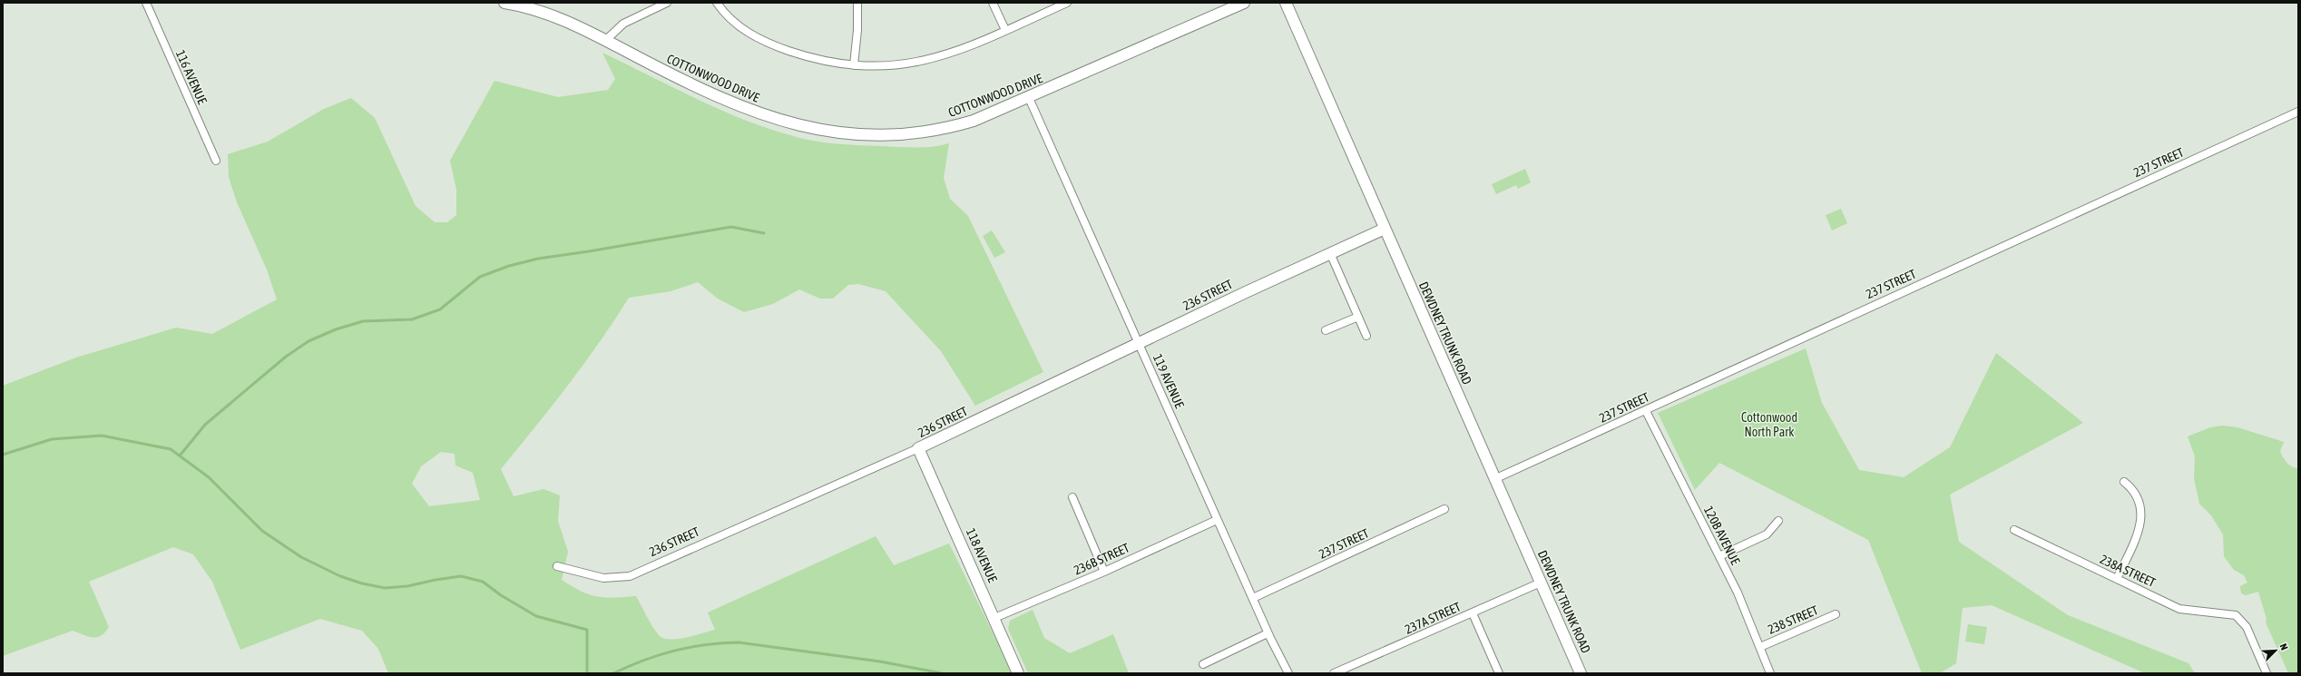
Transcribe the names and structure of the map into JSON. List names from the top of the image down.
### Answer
{
  "streets": {
    "street": [
      "116 AVENUE",
      "COTTONWOOD DRIVE",
      "237 STREET",
      "236 STREET",
      "DEWDNEY TRUNK ROAD",
      "119 AVENUE",
      "120B AVENUE",
      "118 AVENUE",
      "236B STREET",
      "238A STREET",
      "237A STREET",
      "238 STREET"
    ]
  },
  "crossings": [
    ["COTTONWOOD DRIVE", "119 AVENUE"],
    ["237 STREET", "DEWDNEY TRUNK ROAD"],
    ["237 STREET", "119 AVENUE"],
    ["237 STREET", "120B AVENUE"],
    ["236 STREET", "DEWDNEY TRUNK ROAD"],
    ["236 STREET", "119 AVENUE"],
    ["236 STREET", "118 AVENUE"],
    ["DEWDNEY TRUNK ROAD", "237A STREET"],
    ["119 AVENUE", "236B STREET"],
    ["120B AVENUE", "238 STREET"],
    ["118 AVENUE", "236B STREET"]
  ],
  "parks": ["Cottonwood North Park"],
  "north": "top right"
}
